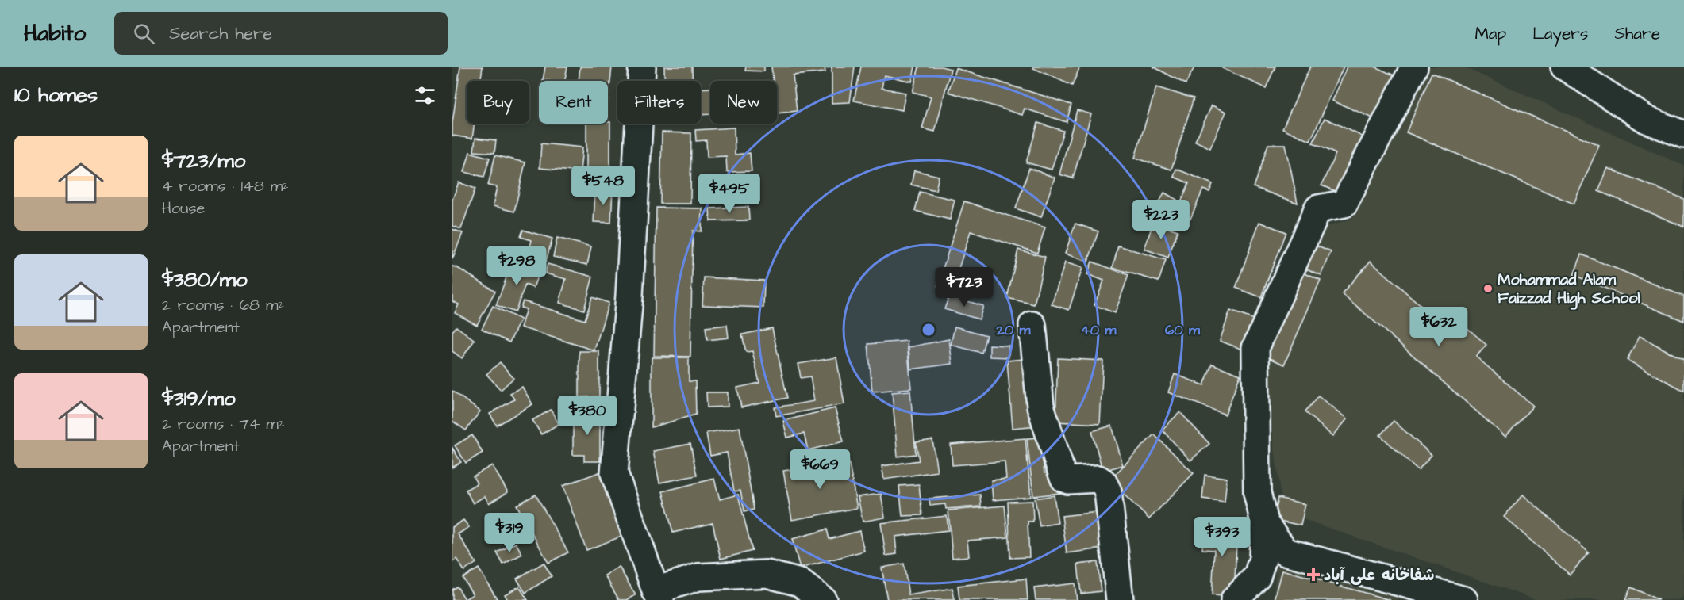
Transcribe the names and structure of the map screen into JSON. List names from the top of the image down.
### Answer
{
  "places": {
    "other": ["Mohammad Alam Faizzad High School"],
    "health": ["شفاخانه علی آباد"]
  },
  "page": {
    "header": "Habito",
    "search": "Search here",
    "nav": ["Map", "Layers", "Share"],
    "heading": "10 homes",
    "chip": [
      "Buy",
      "Rent",
      "Filters",
      "New"
    ],
    "list": [
      {
        "name": "$723/mo",
        "note": "4 rooms · 148 m² · House"
      },
      {
        "name": "$380/mo",
        "note": "2 rooms · 68 m² · Apartment"
      },
      {
        "name": "$319/mo",
        "note": "2 rooms · 74 m² · Apartment"
      }
    ],
    "price": [
      "$548",
      "$495",
      "$223",
      "$298",
      "$723",
      "$632",
      "$380",
      "$669",
      "$319",
      "$393"
    ]
  },
  "rings": ["20 m", "40 m", "60 m"]
}
